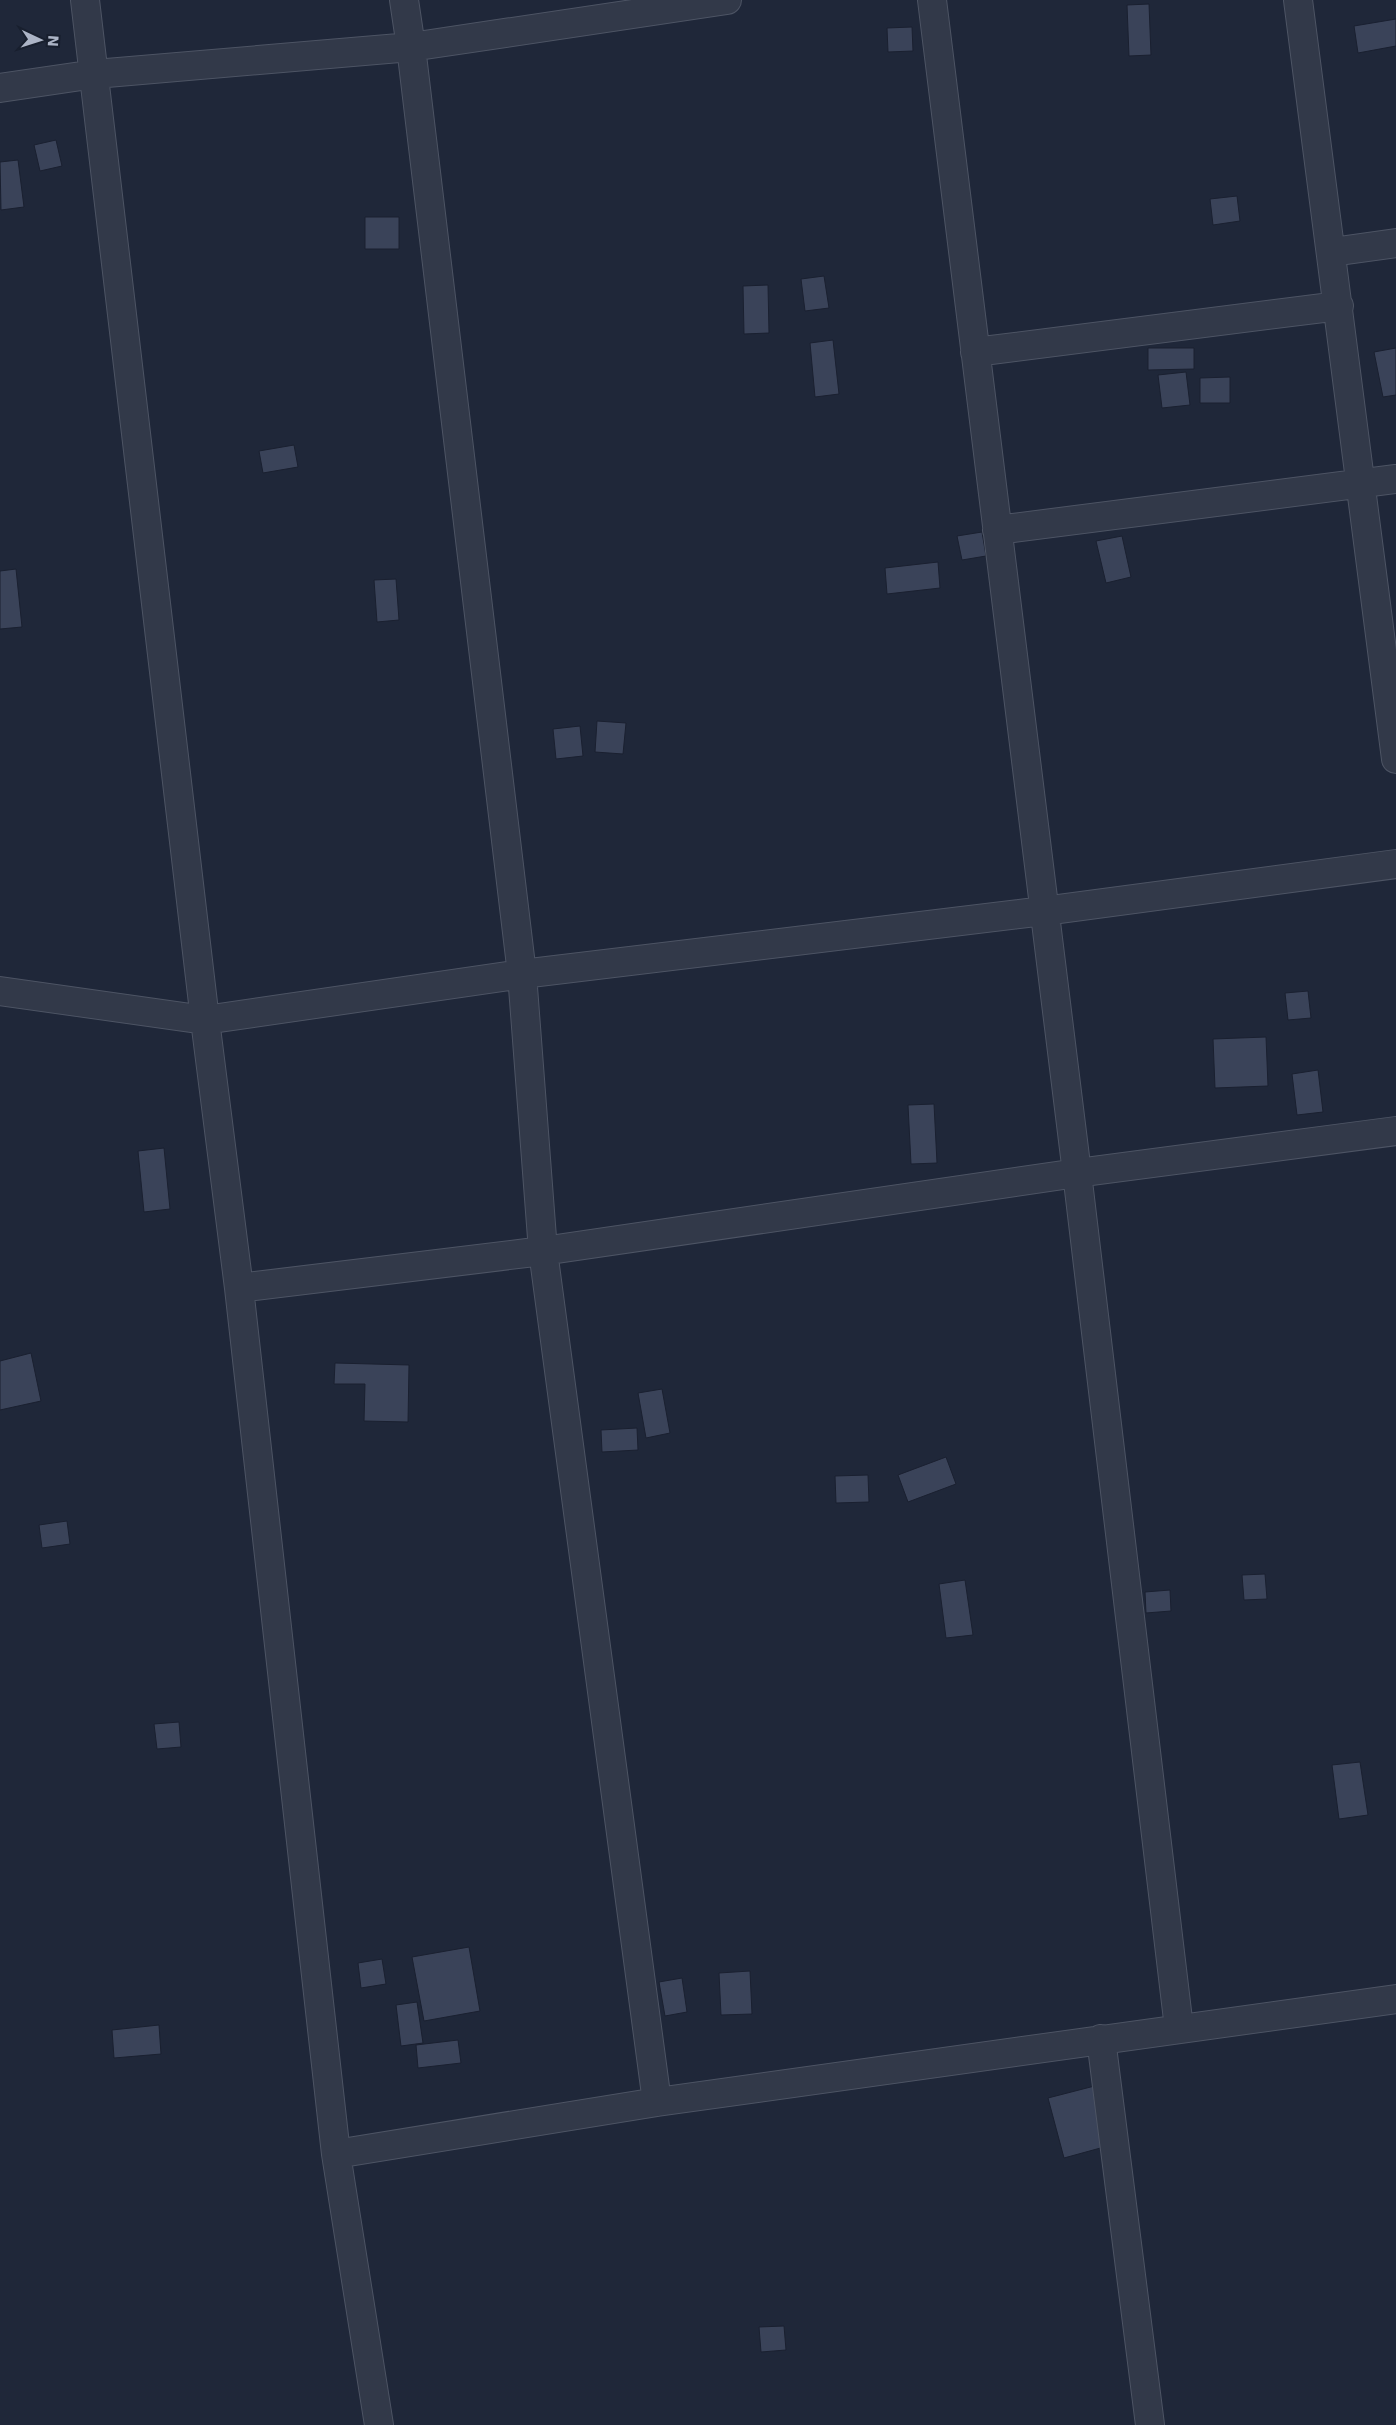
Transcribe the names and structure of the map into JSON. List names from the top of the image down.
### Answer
{
  "north": "right"
}
